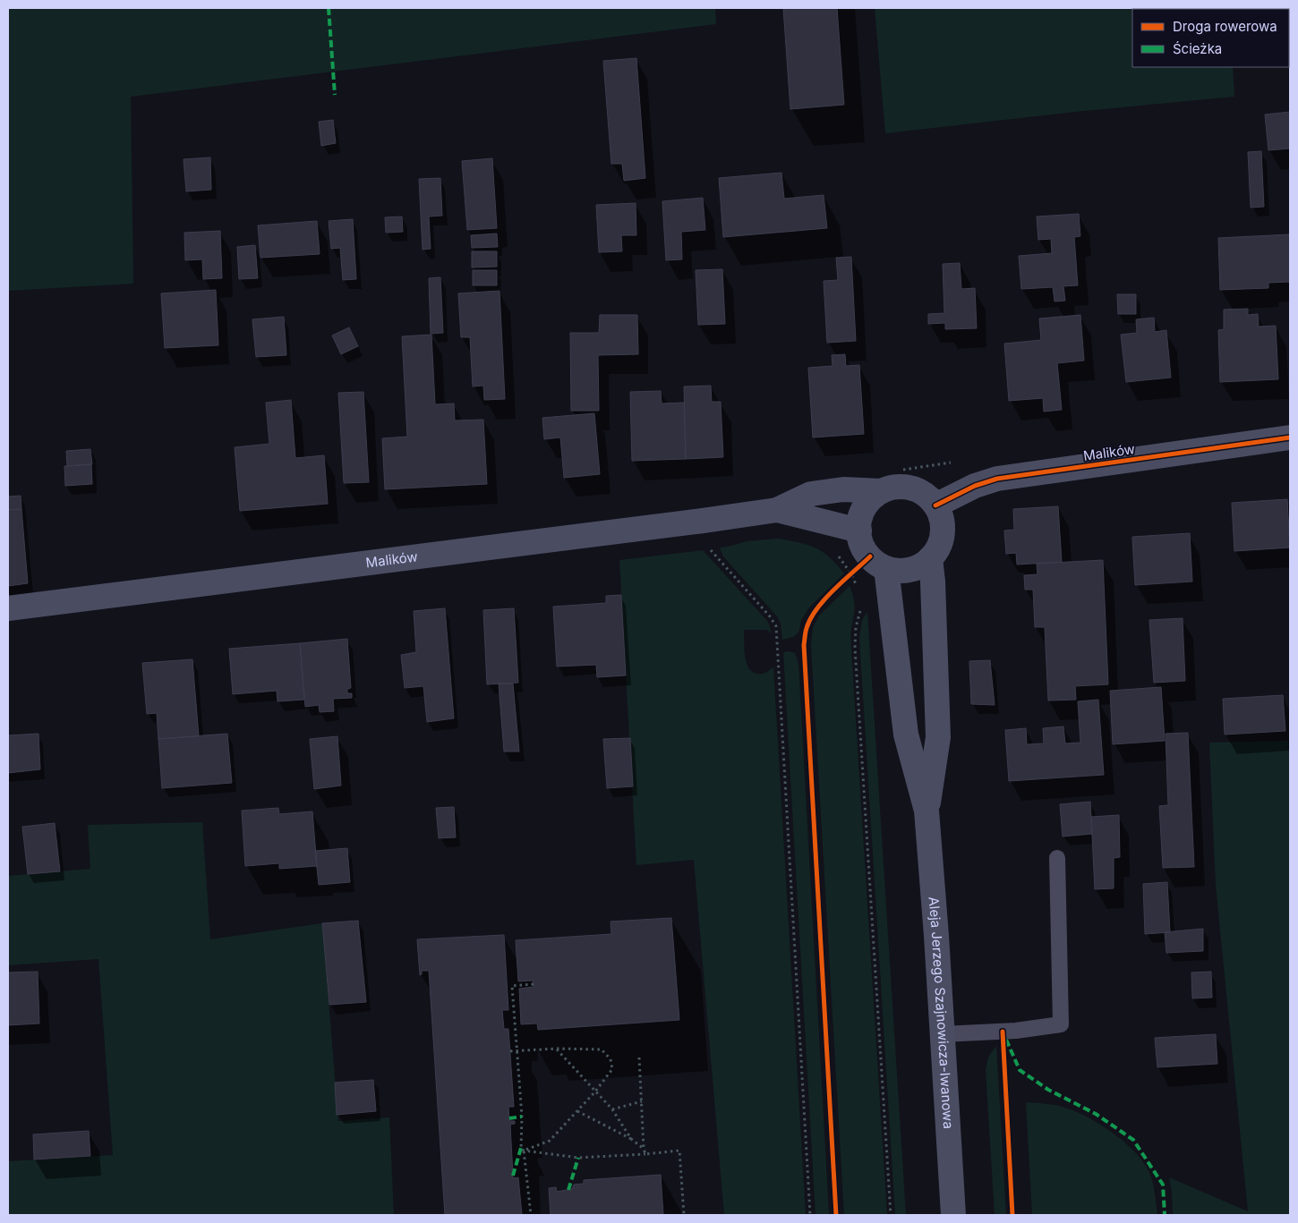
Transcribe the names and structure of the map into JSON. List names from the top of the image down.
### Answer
{
  "streets": {
    "main road": ["Malików", "Aleja Jerzego Szajnowicza-Iwanowa"]
  },
  "crossings": [
    ["Malików", "Aleja Jerzego Szajnowicza-Iwanowa"]
  ],
  "legend": ["Droga rowerowa", "Ścieżka"]
}
